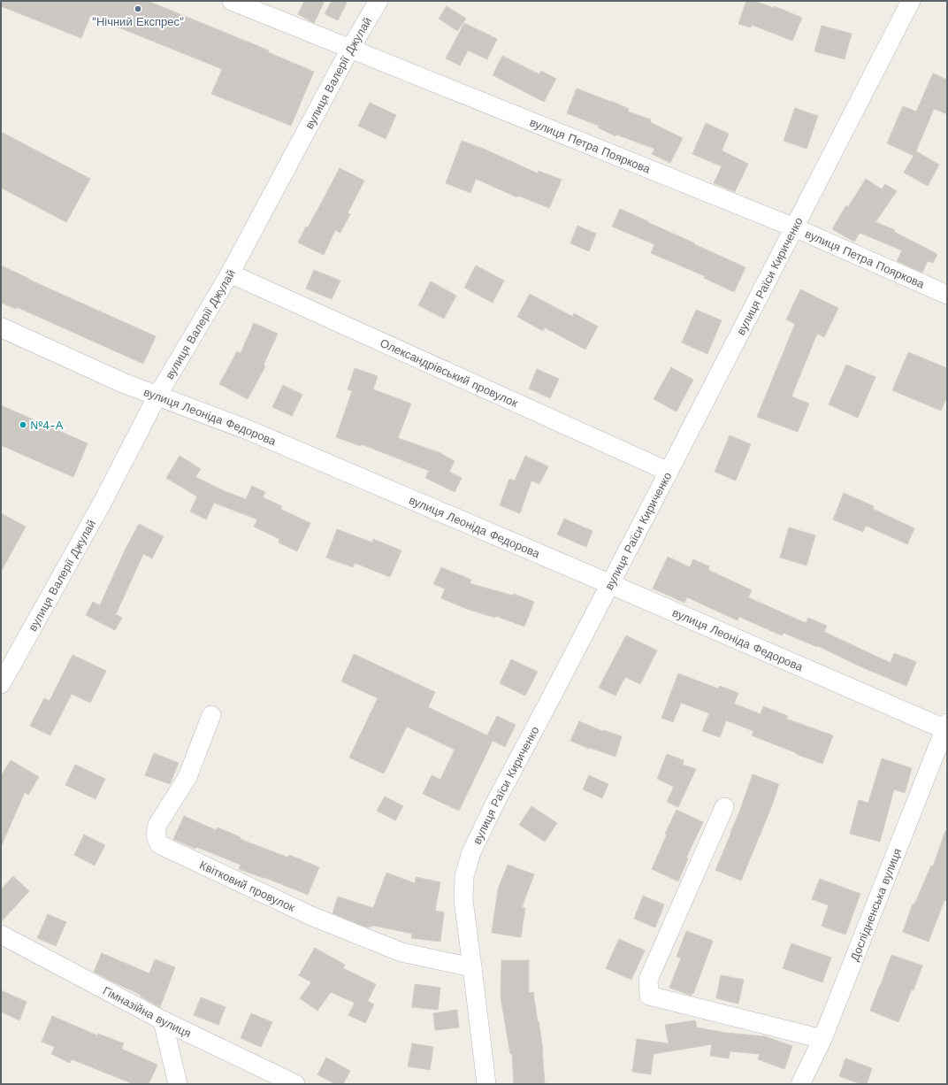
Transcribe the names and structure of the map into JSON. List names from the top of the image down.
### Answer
{
  "streets": {
    "street": [
      "вулиця Валерії Джулай",
      "вулиця Петра Пояркова",
      "вулиця Раїси Кириченко",
      "Олександрівський провулок",
      "вулиця Леоніда Федорова",
      "Квітковий провулок",
      "Дослідненська вулиця",
      "Гімназійна вулиця"
    ]
  },
  "crossings": [
    ["вулиця Валерії Джулай", "вулиця Петра Пояркова"],
    ["вулиця Валерії Джулай", "Олександрівський провулок"],
    ["вулиця Валерії Джулай", "вулиця Леоніда Федорова"],
    ["вулиця Петра Пояркова", "вулиця Раїси Кириченко"],
    ["вулиця Раїси Кириченко", "Олександрівський провулок"],
    ["вулиця Раїси Кириченко", "вулиця Леоніда Федорова"],
    ["вулиця Раїси Кириченко", "Квітковий провулок"],
    ["вулиця Леоніда Федорова", "Дослідненська вулиця"]
  ],
  "places": ["\"Нічний Експрес\"", "№4-А"]
}
